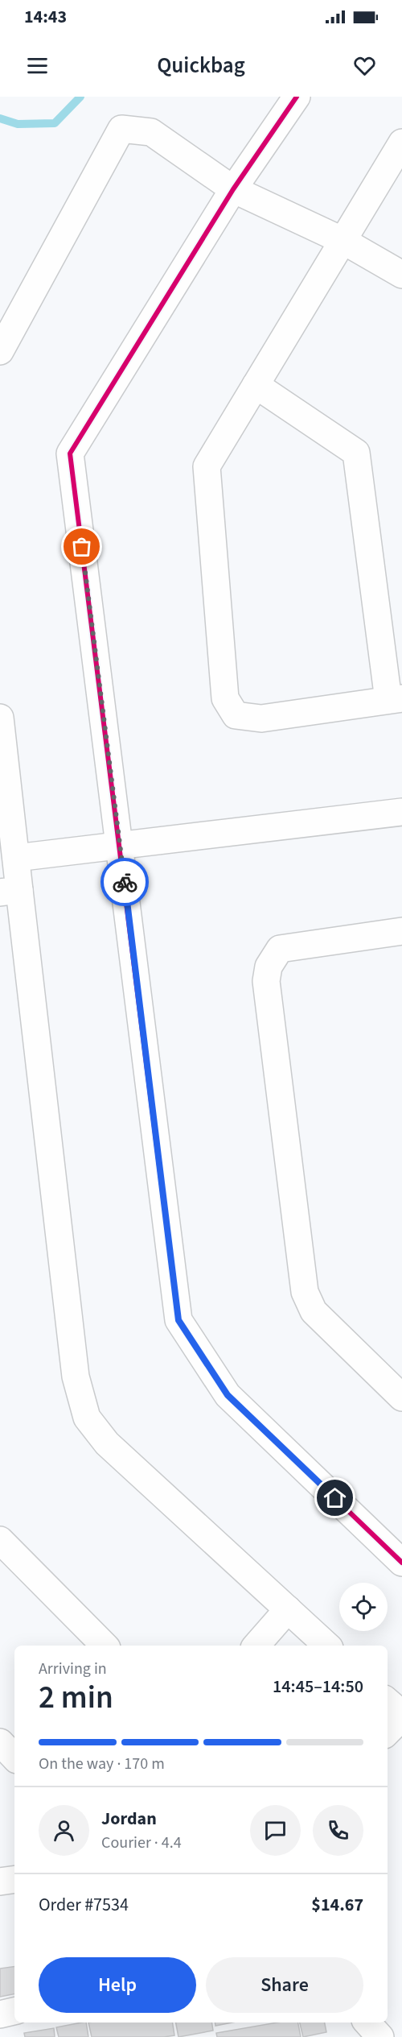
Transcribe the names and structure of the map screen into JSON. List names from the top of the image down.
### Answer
{
  "page": {
    "status": "14:43",
    "header": "Quickbag",
    "heading": ["2 min", "Arriving in", "14:45–14:50"],
    "panel": [
      "Jordan",
      "Courier · 4.4",
      "Order #7534",
      "$14.67"
    ],
    "bar": "On the way · 170 m",
    "buttons": ["Help", "Share"]
  }
}
